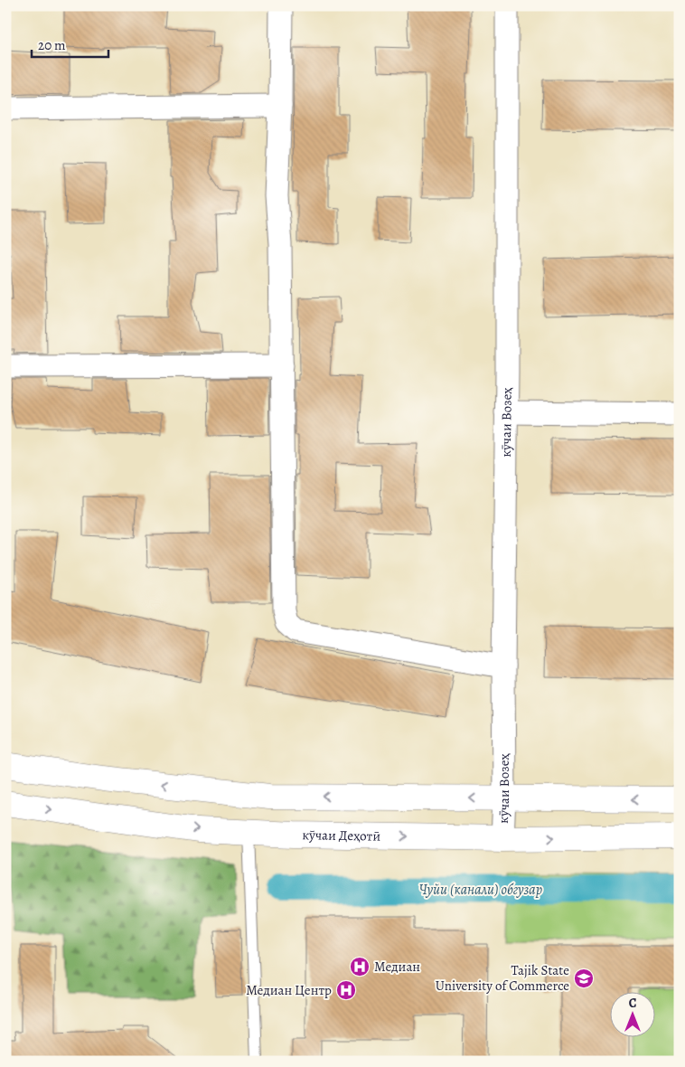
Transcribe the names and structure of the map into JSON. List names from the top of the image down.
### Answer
{
  "streets": {
    "street": ["кӯчаи Возеҳ", "кӯчаи Деҳотӣ"]
  },
  "crossings": [
    ["кӯчаи Возеҳ", "кӯчаи Деҳотӣ"]
  ],
  "water": ["Чуйи (канали) обгузар"],
  "places": {
    "hospital": ["Медиан", "Медиан Центр"],
    "school or university": ["Tajik State University of Commerce"]
  },
  "scale_bar": "20 m",
  "north": "top"
}
